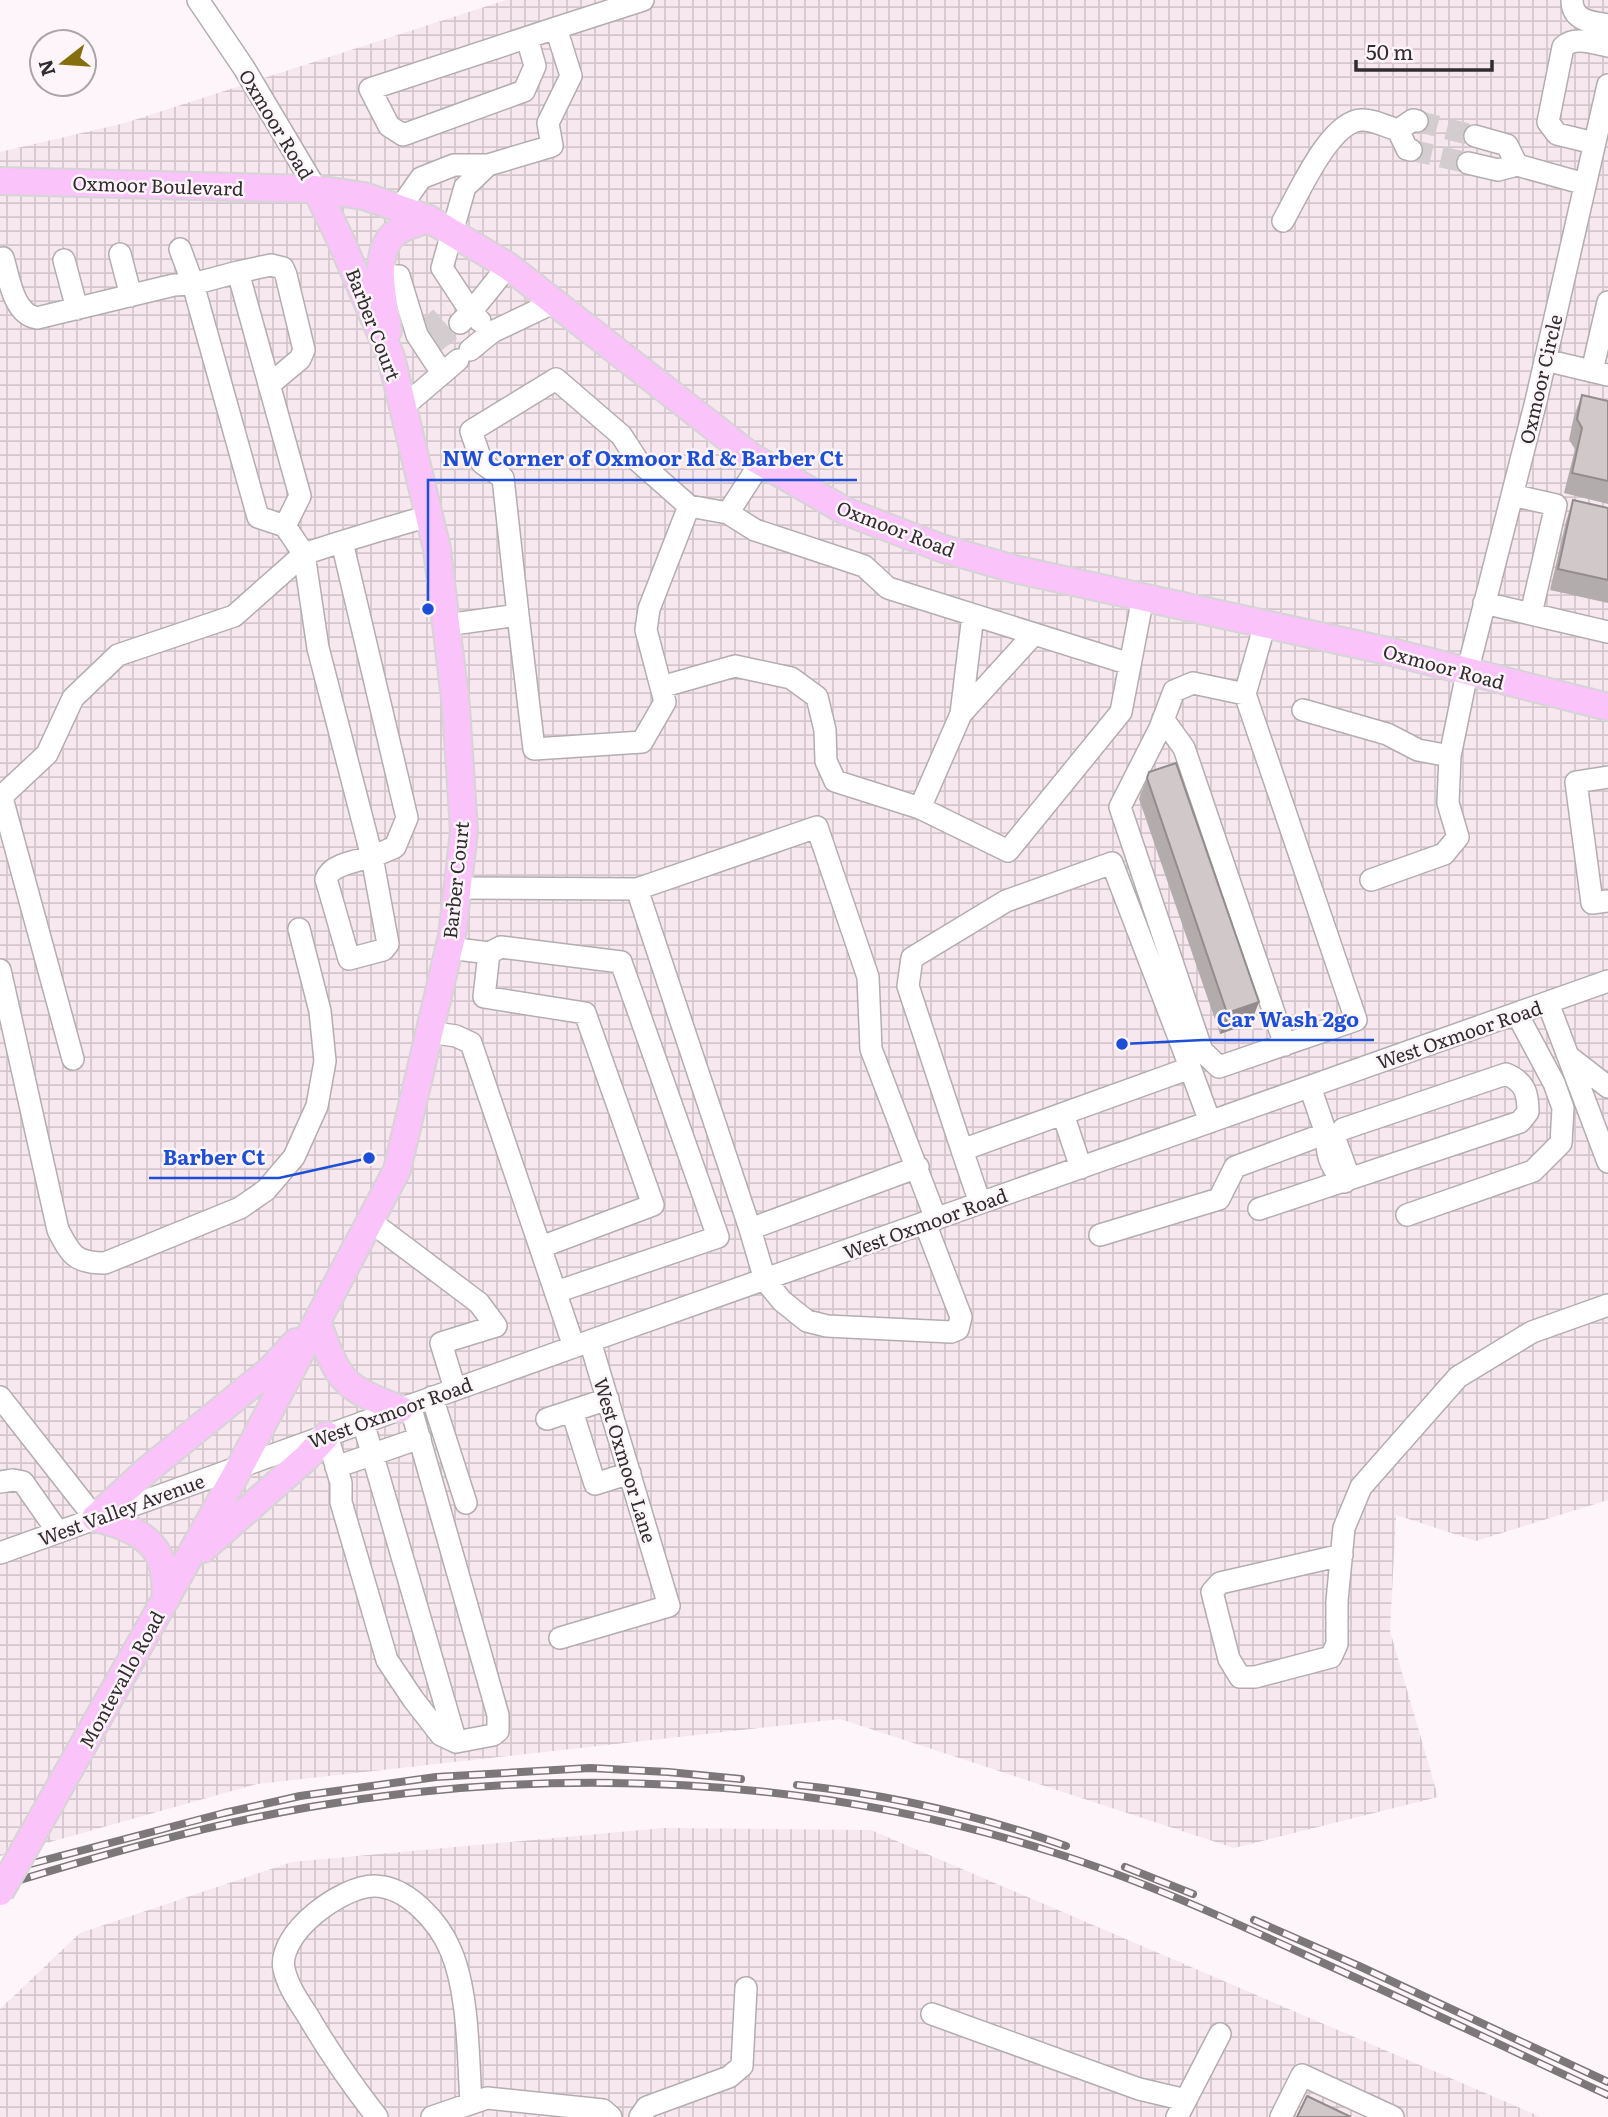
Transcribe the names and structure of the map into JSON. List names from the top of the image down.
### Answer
{
  "streets": {
    "main road": [
      "Oxmoor Road",
      "Oxmoor Boulevard",
      "Barber Court",
      "Montevallo Road"
    ],
    "street": [
      "Oxmoor Circle",
      "West Oxmoor Road",
      "West Oxmoor Lane",
      "West Valley Avenue"
    ]
  },
  "crossings": [
    ["Oxmoor Road", "Oxmoor Boulevard"],
    ["Oxmoor Road", "Barber Court"],
    ["Oxmoor Road", "Oxmoor Circle"],
    ["Oxmoor Boulevard", "Barber Court"],
    ["Barber Court", "West Oxmoor Road"],
    ["Barber Court", "West Oxmoor Lane"],
    ["Barber Court", "West Valley Avenue"],
    ["Barber Court", "Montevallo Road"],
    ["West Oxmoor Road", "West Oxmoor Lane"],
    ["West Oxmoor Road", "West Valley Avenue"],
    ["West Oxmoor Road", "Montevallo Road"],
    ["West Valley Avenue", "Montevallo Road"]
  ],
  "places": ["NW Corner of Oxmoor Rd & Barber Ct", "Car Wash 2go", "Barber Ct"],
  "scale_bar": "50 m",
  "north": "left"
}
